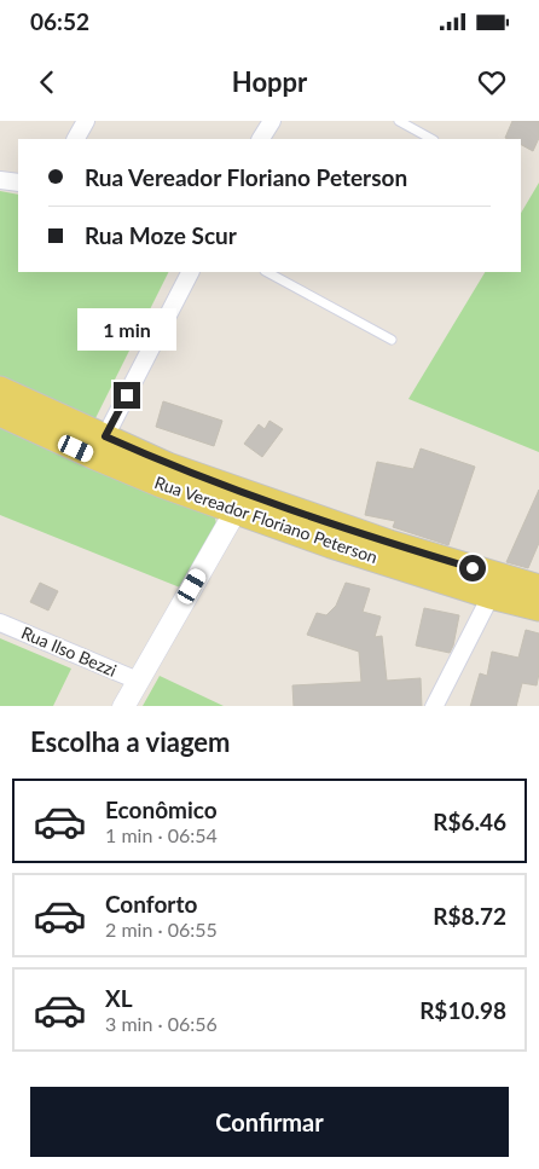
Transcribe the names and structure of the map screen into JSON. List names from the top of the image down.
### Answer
{
  "streets": {
    "main road": ["Rua Vereador Floriano Peterson"],
    "street": ["Rua Ilso Bezzi"]
  },
  "page": {
    "status": "06:52",
    "header": "Hoppr",
    "banner": ["Rua Vereador Floriano Peterson", "Rua Moze Scur"],
    "bubble": "1 min",
    "heading": "Escolha a viagem",
    "list": [
      {
        "name": "Econômico",
        "note": "1 min · 06:54",
        "value": "R$6.46"
      },
      {
        "name": "Conforto",
        "note": "2 min · 06:55",
        "value": "R$8.72"
      },
      {
        "name": "XL",
        "note": "3 min · 06:56",
        "value": "R$10.98"
      }
    ],
    "buttons": "Confirmar"
  }
}
